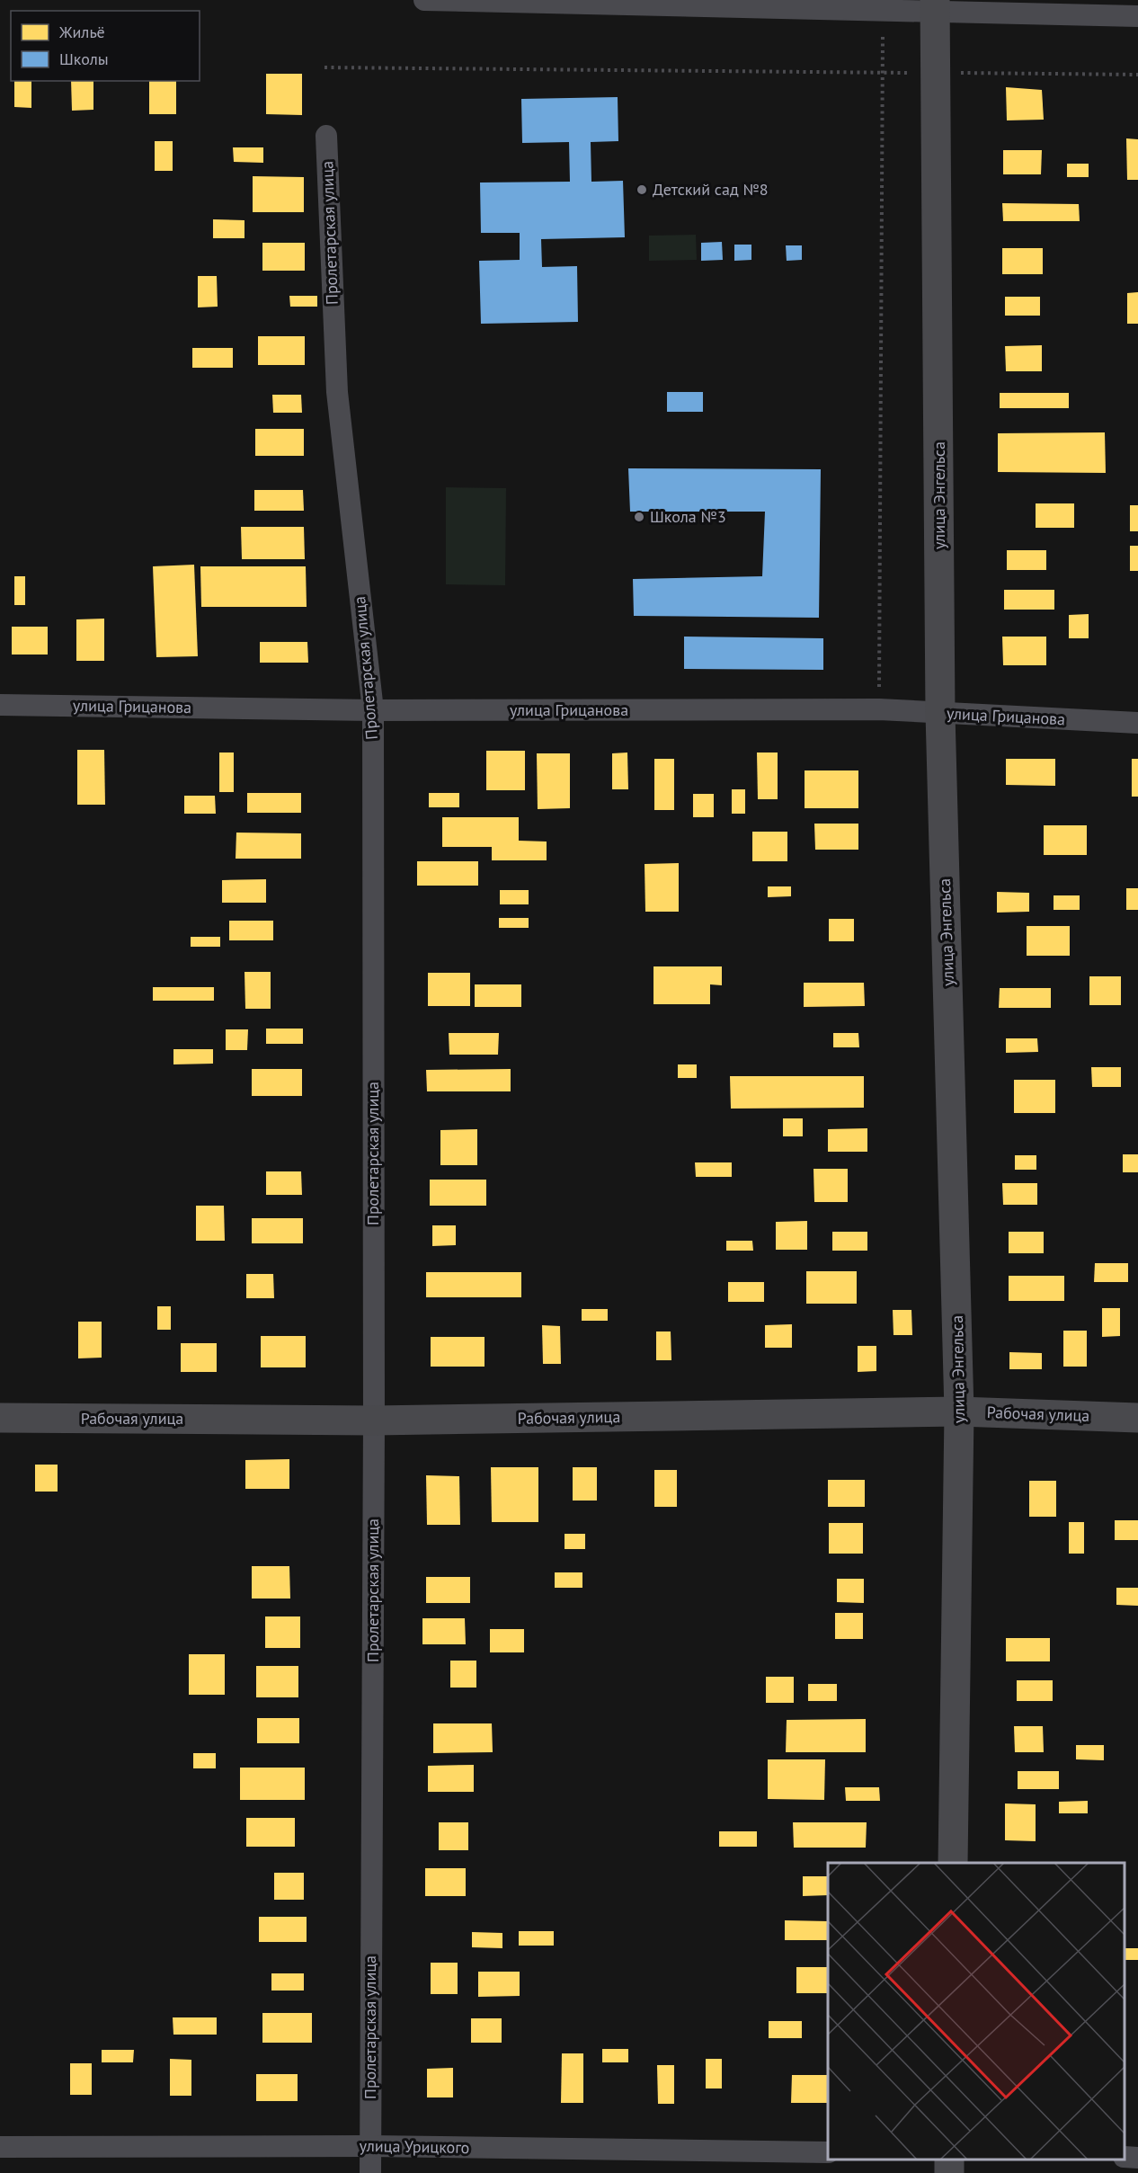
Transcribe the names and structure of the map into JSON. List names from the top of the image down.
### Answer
{
  "streets": {
    "street": [
      "Пролетарская улица",
      "улица Энгельса",
      "улица Грицанова",
      "Рабочая улица",
      "улица Урицкого"
    ]
  },
  "crossings": [
    ["Пролетарская улица", "улица Грицанова"],
    ["Пролетарская улица", "Рабочая улица"],
    ["Пролетарская улица", "улица Урицкого"],
    ["улица Энгельса", "улица Грицанова"],
    ["улица Энгельса", "Рабочая улица"]
  ],
  "places": ["Детский сад №8", "Школа №3"],
  "legend": ["Жильё", "Школы"]
}
